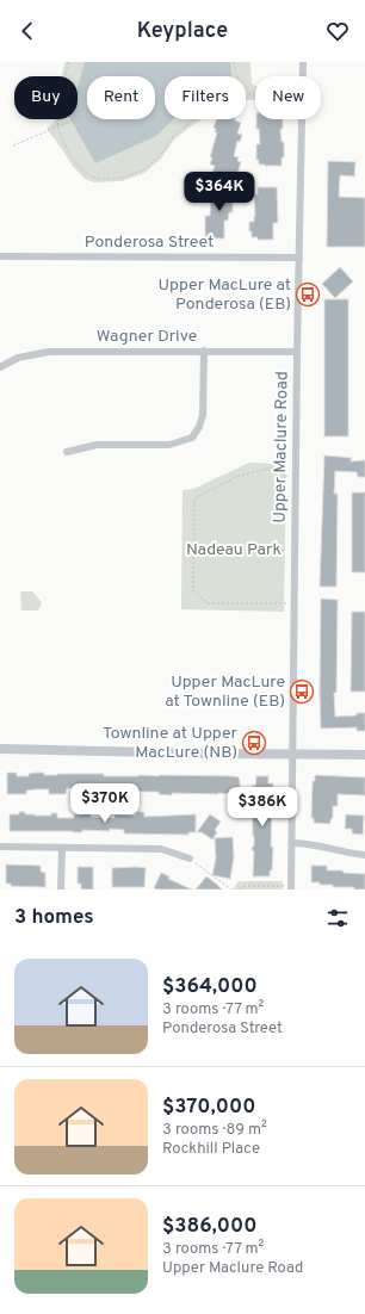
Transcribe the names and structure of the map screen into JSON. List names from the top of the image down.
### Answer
{
  "streets": {
    "street": ["Ponderosa Street", "Wagner Drive", "Upper Maclure Road"]
  },
  "crossings": [
    ["Ponderosa Street", "Upper Maclure Road"],
    ["Wagner Drive", "Upper Maclure Road"]
  ],
  "parks": ["Nadeau Park"],
  "places": {
    "bus stop": ["Upper MacLure at Ponderosa (EB)", "Upper MacLure at Townline (EB)", "Townline at Upper MacLure (NB)"]
  },
  "page": {
    "header": "Keyplace",
    "chip": [
      "Buy",
      "Rent",
      "Filters",
      "New"
    ],
    "price": ["$364K", "$370K", "$386K"],
    "heading": "3 homes",
    "list": [
      {
        "name": "$364,000",
        "note": "3 rooms · 77 m² · Ponderosa Street"
      },
      {
        "name": "$370,000",
        "note": "3 rooms · 89 m² · Rockhill Place"
      },
      {
        "name": "$386,000",
        "note": "3 rooms · 77 m² · Upper Maclure Road"
      }
    ]
  }
}
